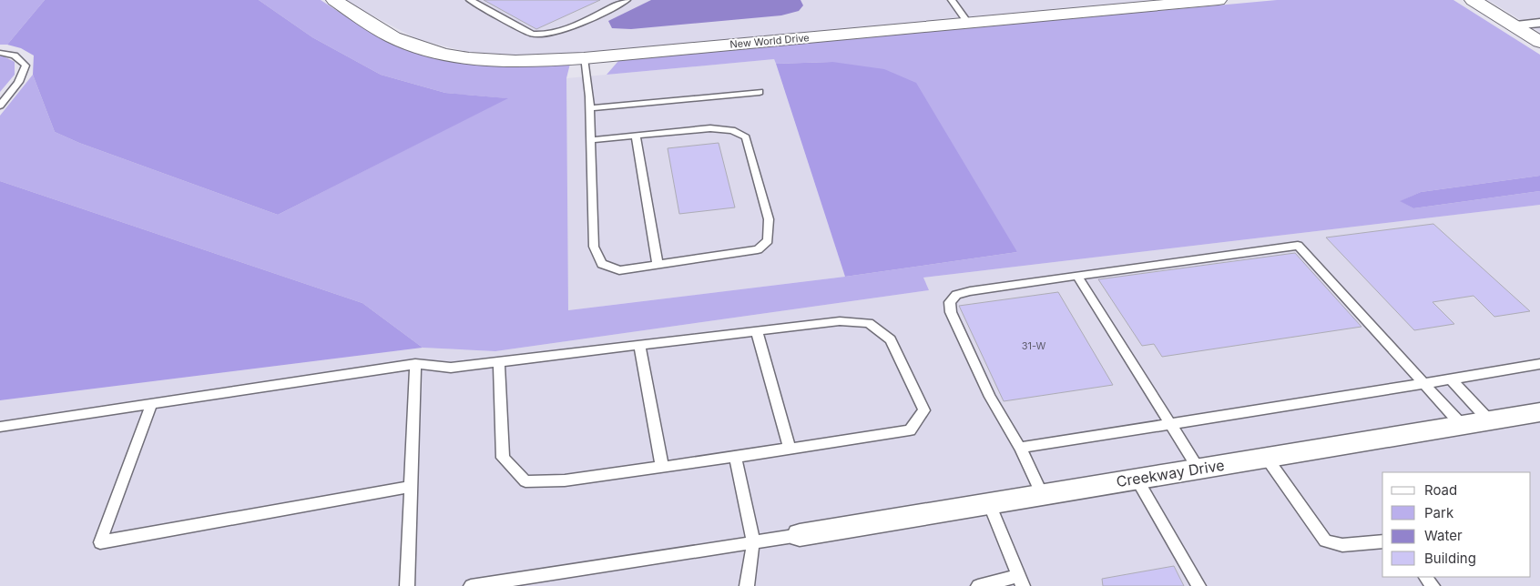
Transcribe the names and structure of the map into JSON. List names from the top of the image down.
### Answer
{
  "streets": {
    "street": ["New World Drive", "Creekway Drive"]
  },
  "house_numbers": ["31-W"],
  "legend": [
    "Road",
    "Park",
    "Water",
    "Building"
  ]
}
